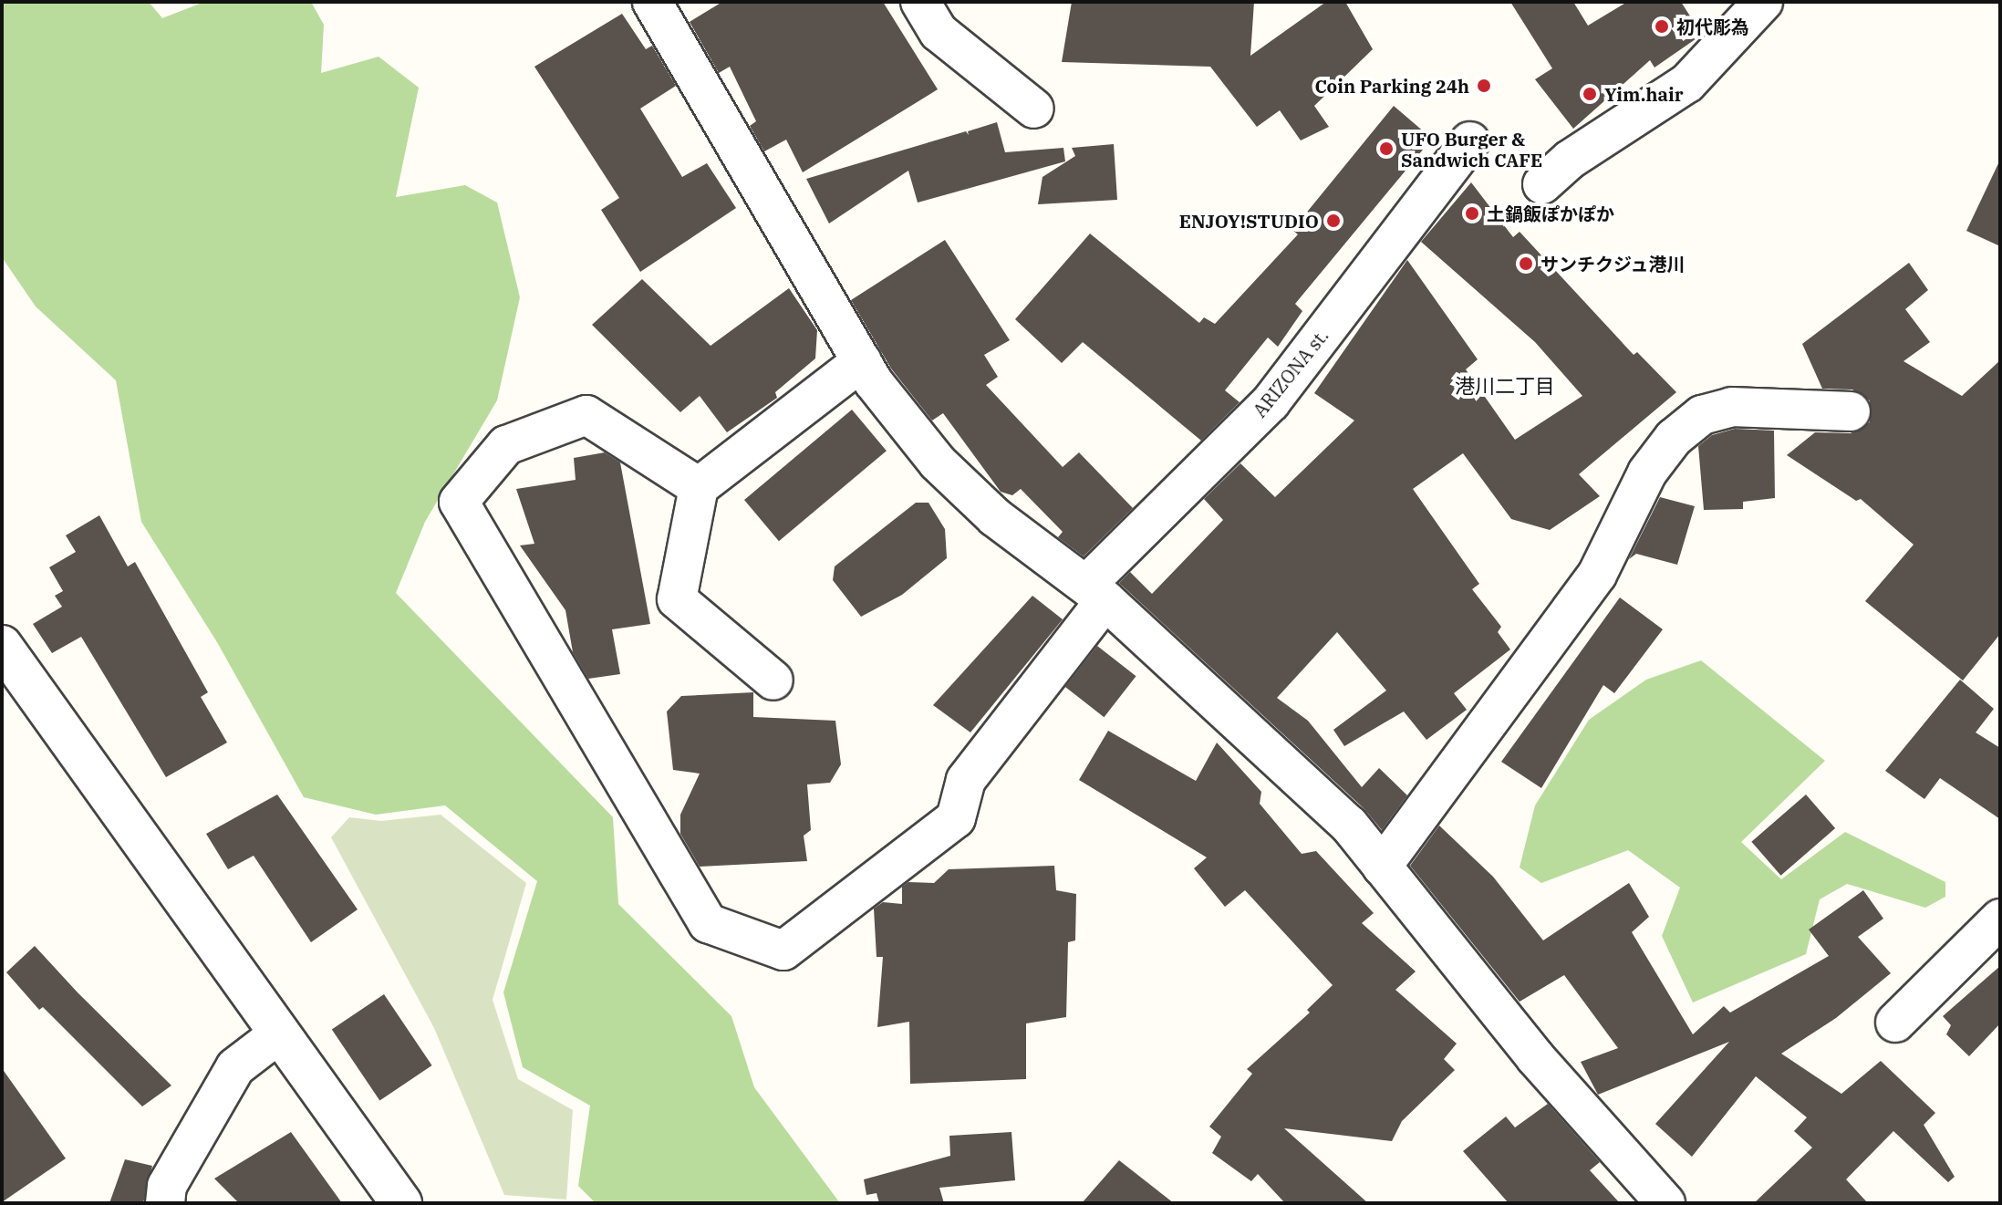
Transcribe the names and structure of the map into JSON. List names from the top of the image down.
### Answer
{
  "streets": {
    "street": ["ARIZONA st."]
  },
  "districts": ["港川二丁目"],
  "places": [
    "初代彫為",
    "Coin Parking 24h",
    "Yim.hair",
    "UFO Burger & Sandwich CAFE",
    "土鍋飯ぽかぽか",
    "ENJOY!STUDIO",
    "サンチクジュ港川"
  ]
}
